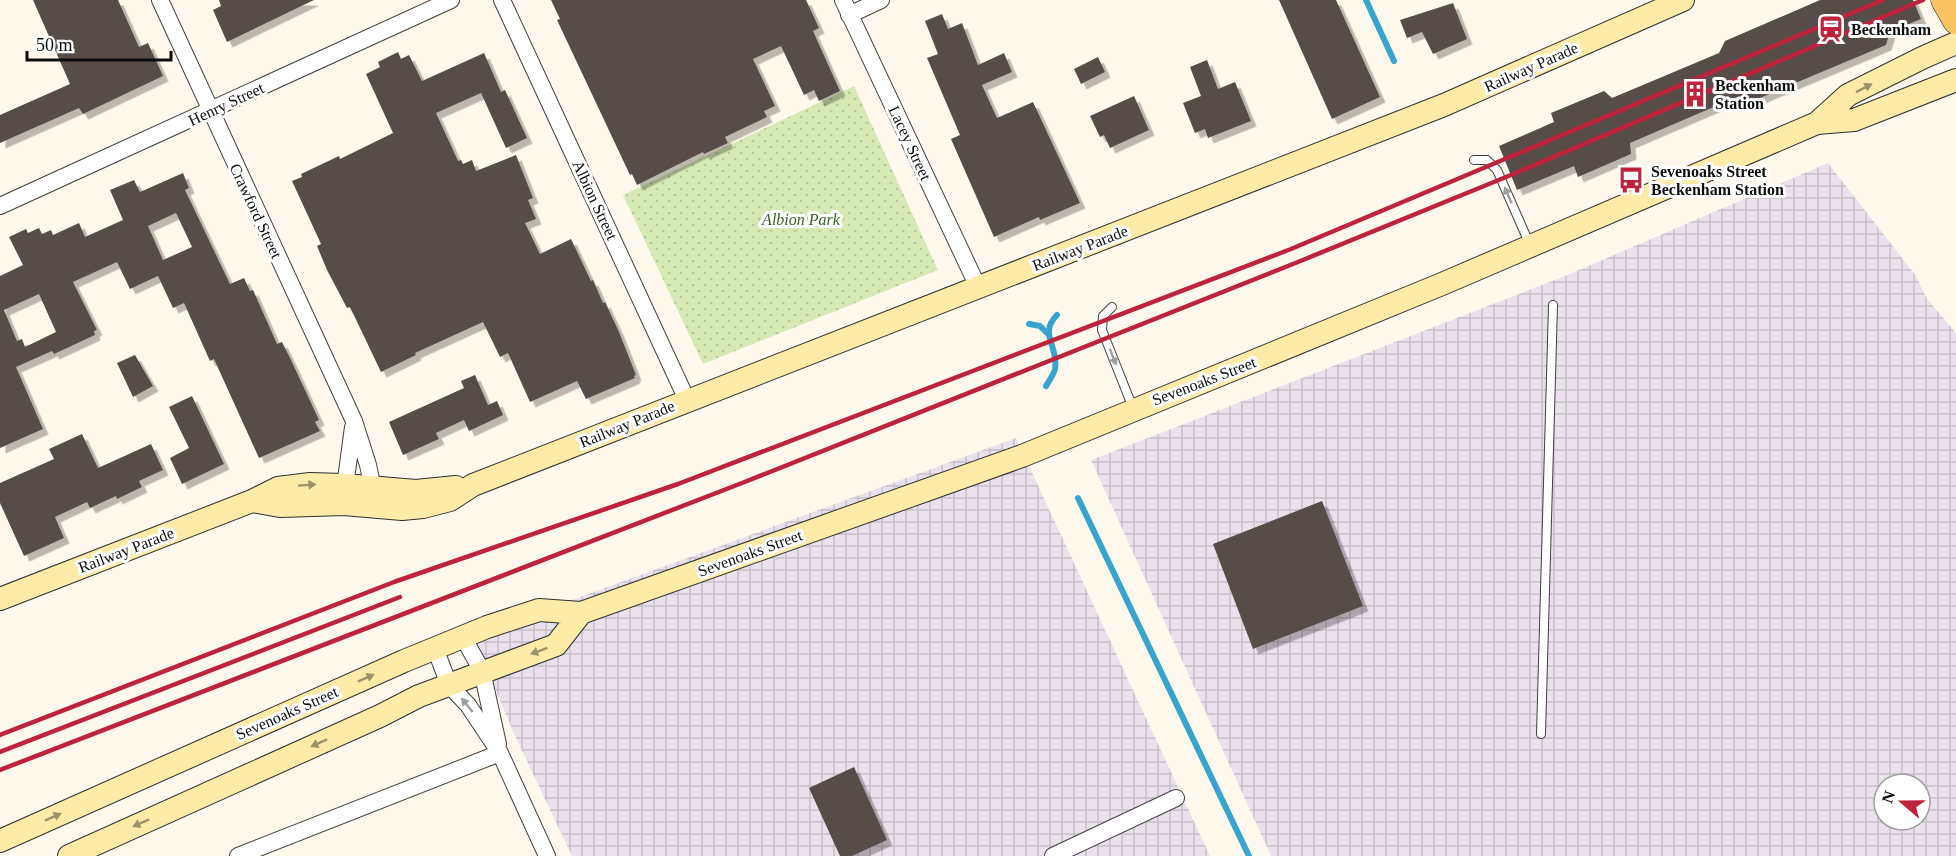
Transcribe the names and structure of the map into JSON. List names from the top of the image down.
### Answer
{
  "streets": {
    "main road": ["Railway Parade", "Sevenoaks Street"],
    "street": [
      "Henry Street",
      "Lacey Street",
      "Albion Street",
      "Crawford Street"
    ]
  },
  "crossings": [
    ["Railway Parade", "Lacey Street"],
    ["Railway Parade", "Albion Street"],
    ["Railway Parade", "Crawford Street"],
    ["Henry Street", "Crawford Street"]
  ],
  "parks": ["Albion Park"],
  "places": {
    "station": ["Beckenham"],
    "building": ["Beckenham Station"],
    "bus stop": ["Sevenoaks Street Beckenham Station"]
  },
  "scale_bar": "50 m",
  "north": "left"
}
